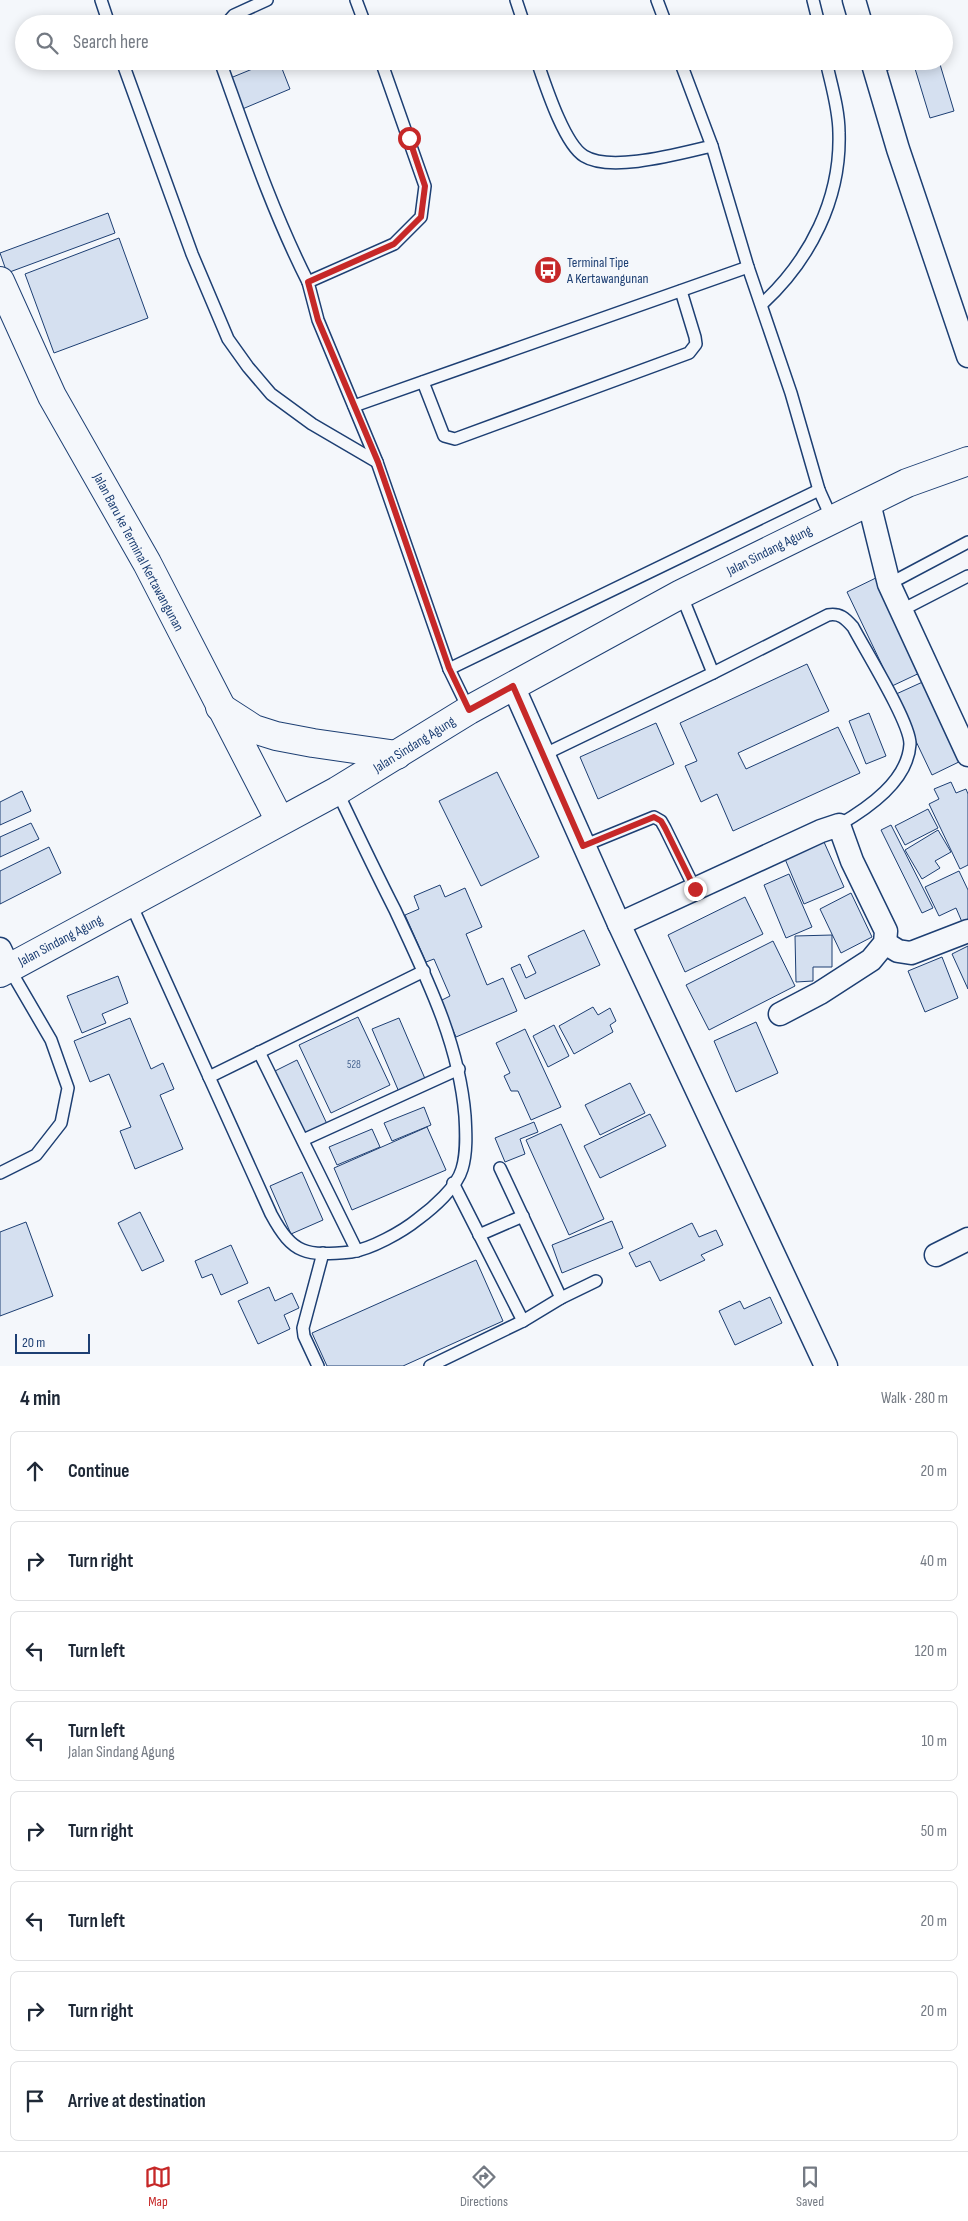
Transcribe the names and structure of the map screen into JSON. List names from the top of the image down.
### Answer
{
  "streets": {
    "main road": ["Jalan Sindang Agung", "Jalan Baru ke Terminal Kertawangunan"]
  },
  "crossings": [
    ["Jalan Sindang Agung", "Jalan Baru ke Terminal Kertawangunan"]
  ],
  "places": {
    "bus stop": ["Terminal Tipe A Kertawangunan"]
  },
  "house_numbers": ["528"],
  "scale_bar": "20 m",
  "page": {
    "search": "Search here",
    "scale": "20 m",
    "heading": ["4 min", "Walk · 280 m"],
    "list": [
      ["Continue", "20 m"],
      ["Turn right", "40 m"],
      ["Turn left", "120 m"],
      ["Turn left", "Jalan Sindang Agung", "10 m"],
      ["Turn right", "50 m"],
      ["Turn left", "20 m"],
      ["Turn right", "20 m"],
      "Arrive at destination"
    ],
    "nav": ["Map", "Directions", "Saved"]
  }
}
